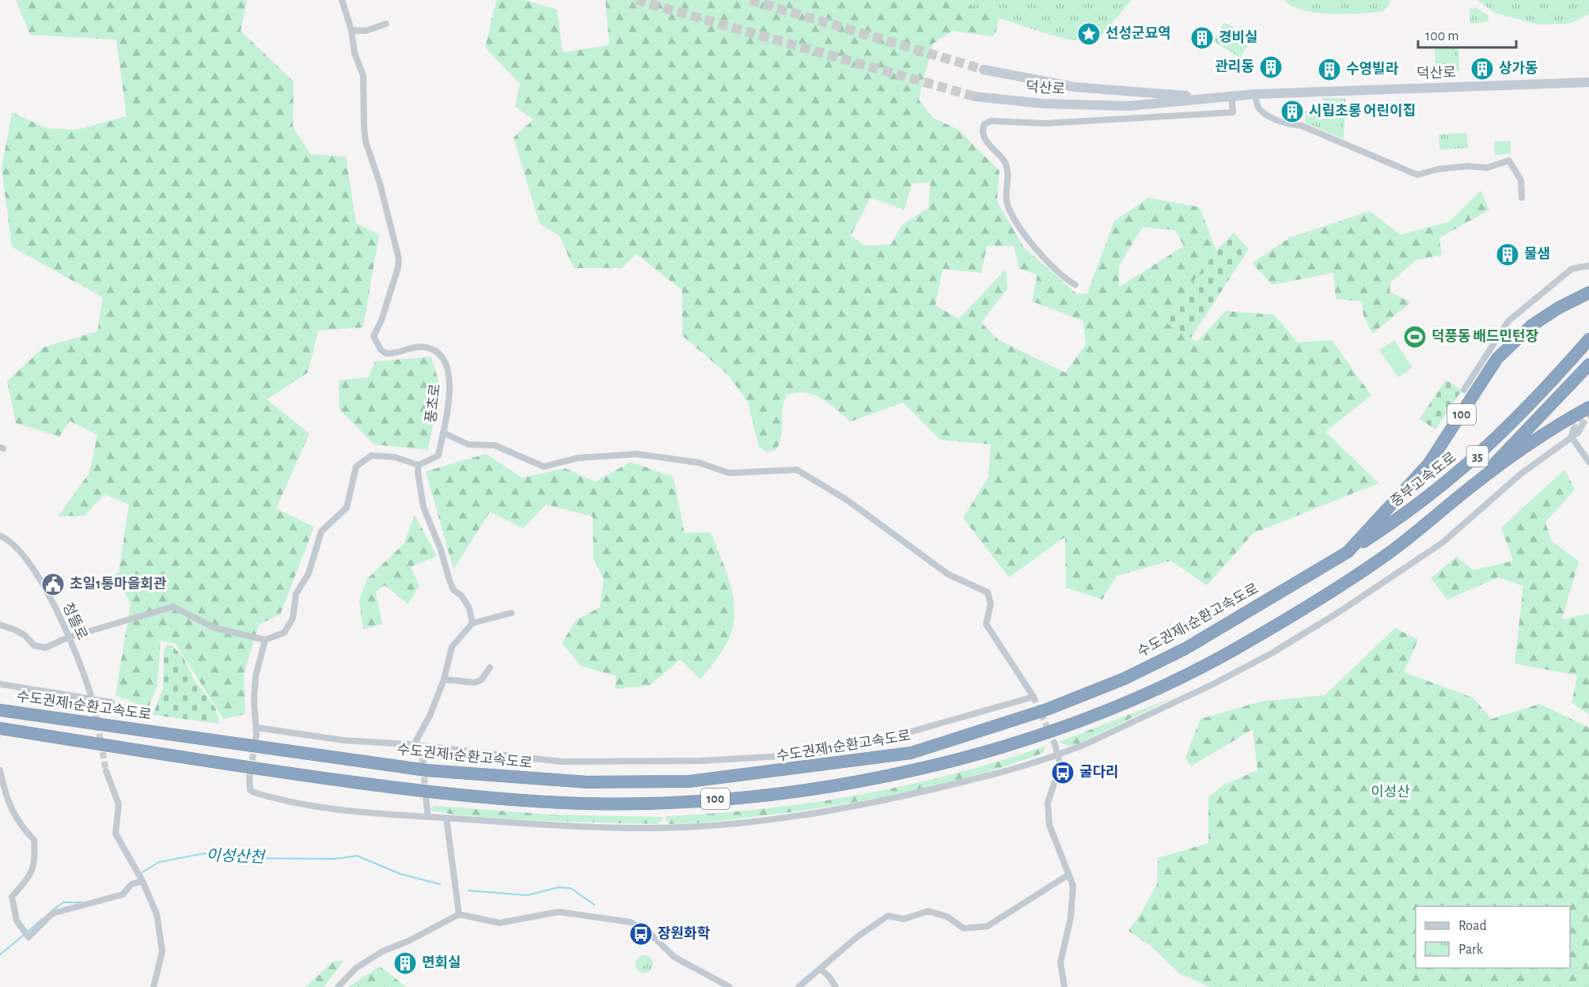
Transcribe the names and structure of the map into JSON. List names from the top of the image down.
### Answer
{
  "streets": {
    "highway": [
      "100",
      "35",
      "중부고속도로",
      "수도권제1순환고속도로"
    ],
    "main road": ["덕산로"],
    "street": ["풍초로", "청뜰로"]
  },
  "crossings": [
    ["100", "35"],
    ["중부고속도로", "수도권제1순환고속도로"]
  ],
  "water": ["이성산천"],
  "parks": ["이성산"],
  "places": {
    "place": ["선성군묘역"],
    "building": [
      "경비실",
      "관리동",
      "상가동",
      "수영빌라",
      "시립초롱 어린이집",
      "물샘",
      "면회실"
    ],
    "sports": ["덕풍동 배드민턴장"],
    "public building": ["초일1통마을회관"],
    "bus stop": ["굴다리", "장원화학"]
  },
  "legend": ["Road", "Park"],
  "scale_bar": "100 m"
}
